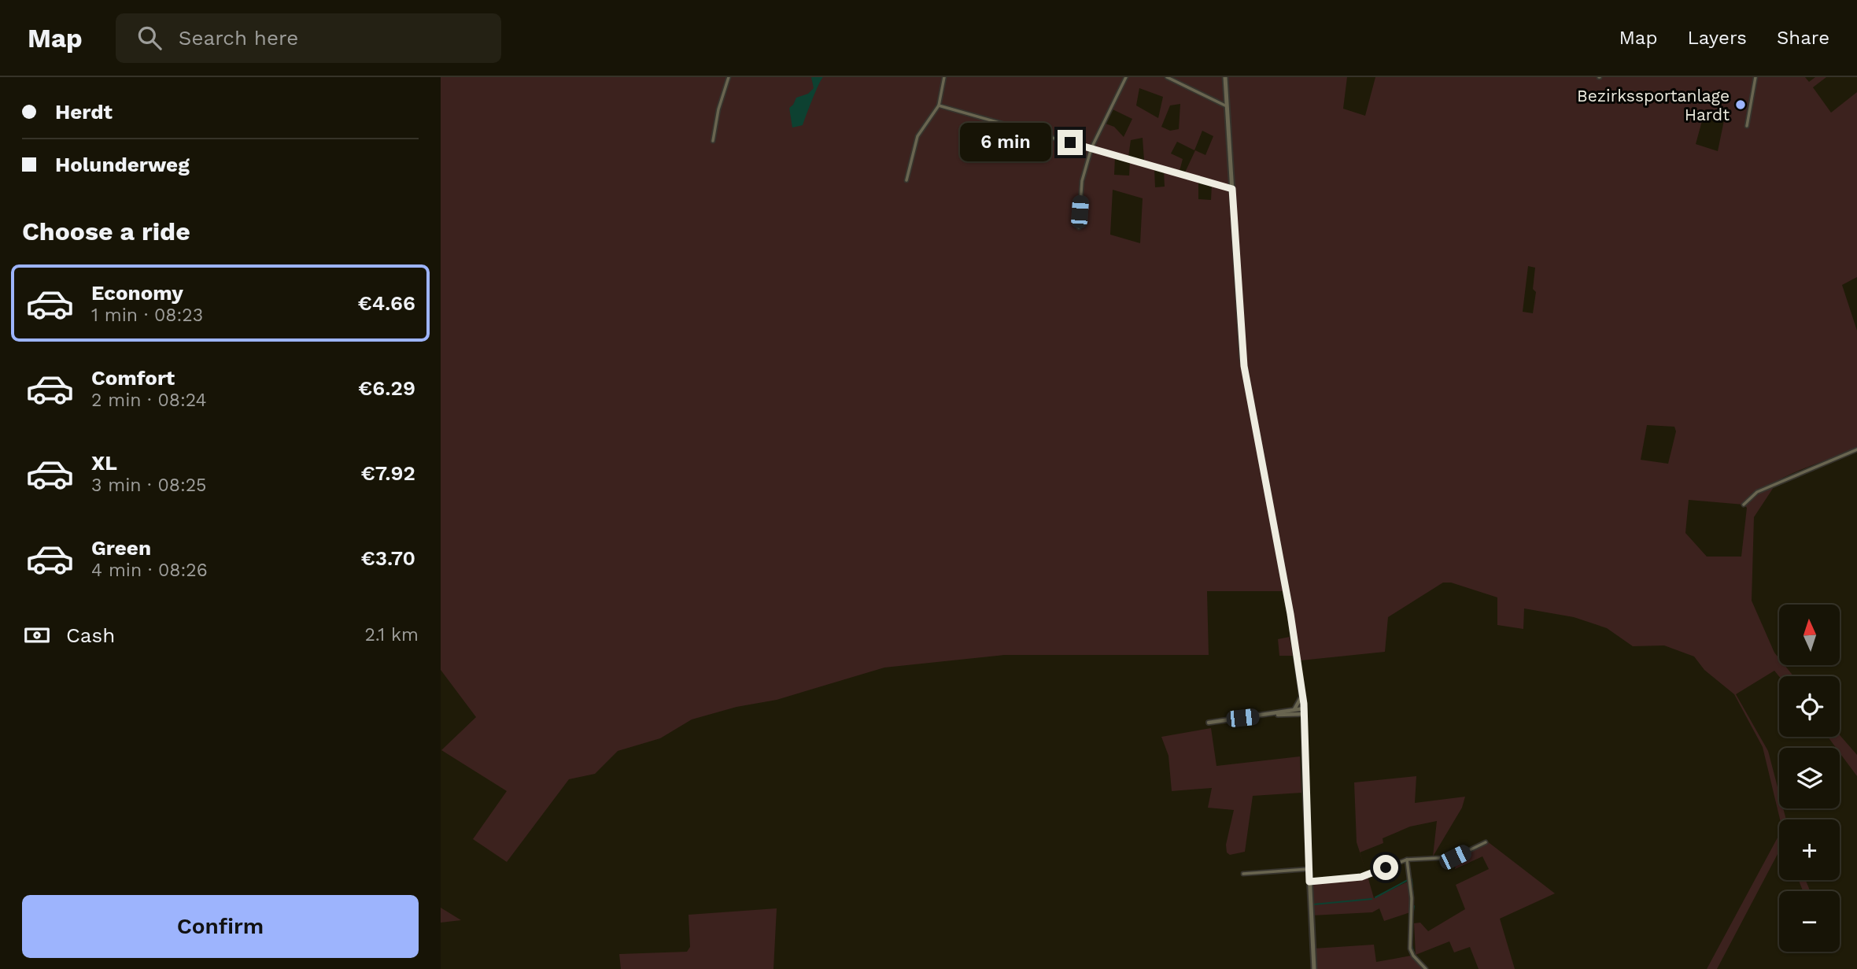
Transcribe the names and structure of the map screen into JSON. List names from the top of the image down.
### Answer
{
  "places": ["Bezirkssportanlage Hardt"],
  "north": "top",
  "page": {
    "header": "Map",
    "search": "Search here",
    "nav": ["Map", "Layers", "Share"],
    "banner": ["Herdt", "Holunderweg"],
    "bubble": "6 min",
    "heading": "Choose a ride",
    "list": [
      {
        "name": "Economy",
        "note": "1 min · 08:23",
        "value": "€4.66"
      },
      {
        "name": "Comfort",
        "note": "2 min · 08:24",
        "value": "€6.29"
      },
      {
        "name": "XL",
        "note": "3 min · 08:25",
        "value": "€7.92"
      },
      {
        "name": "Green",
        "note": "4 min · 08:26",
        "value": "€3.70"
      }
    ],
    "pay": ["Cash", "2.1 km"],
    "map_buttons": ["+", "−"],
    "buttons": "Confirm"
  }
}
